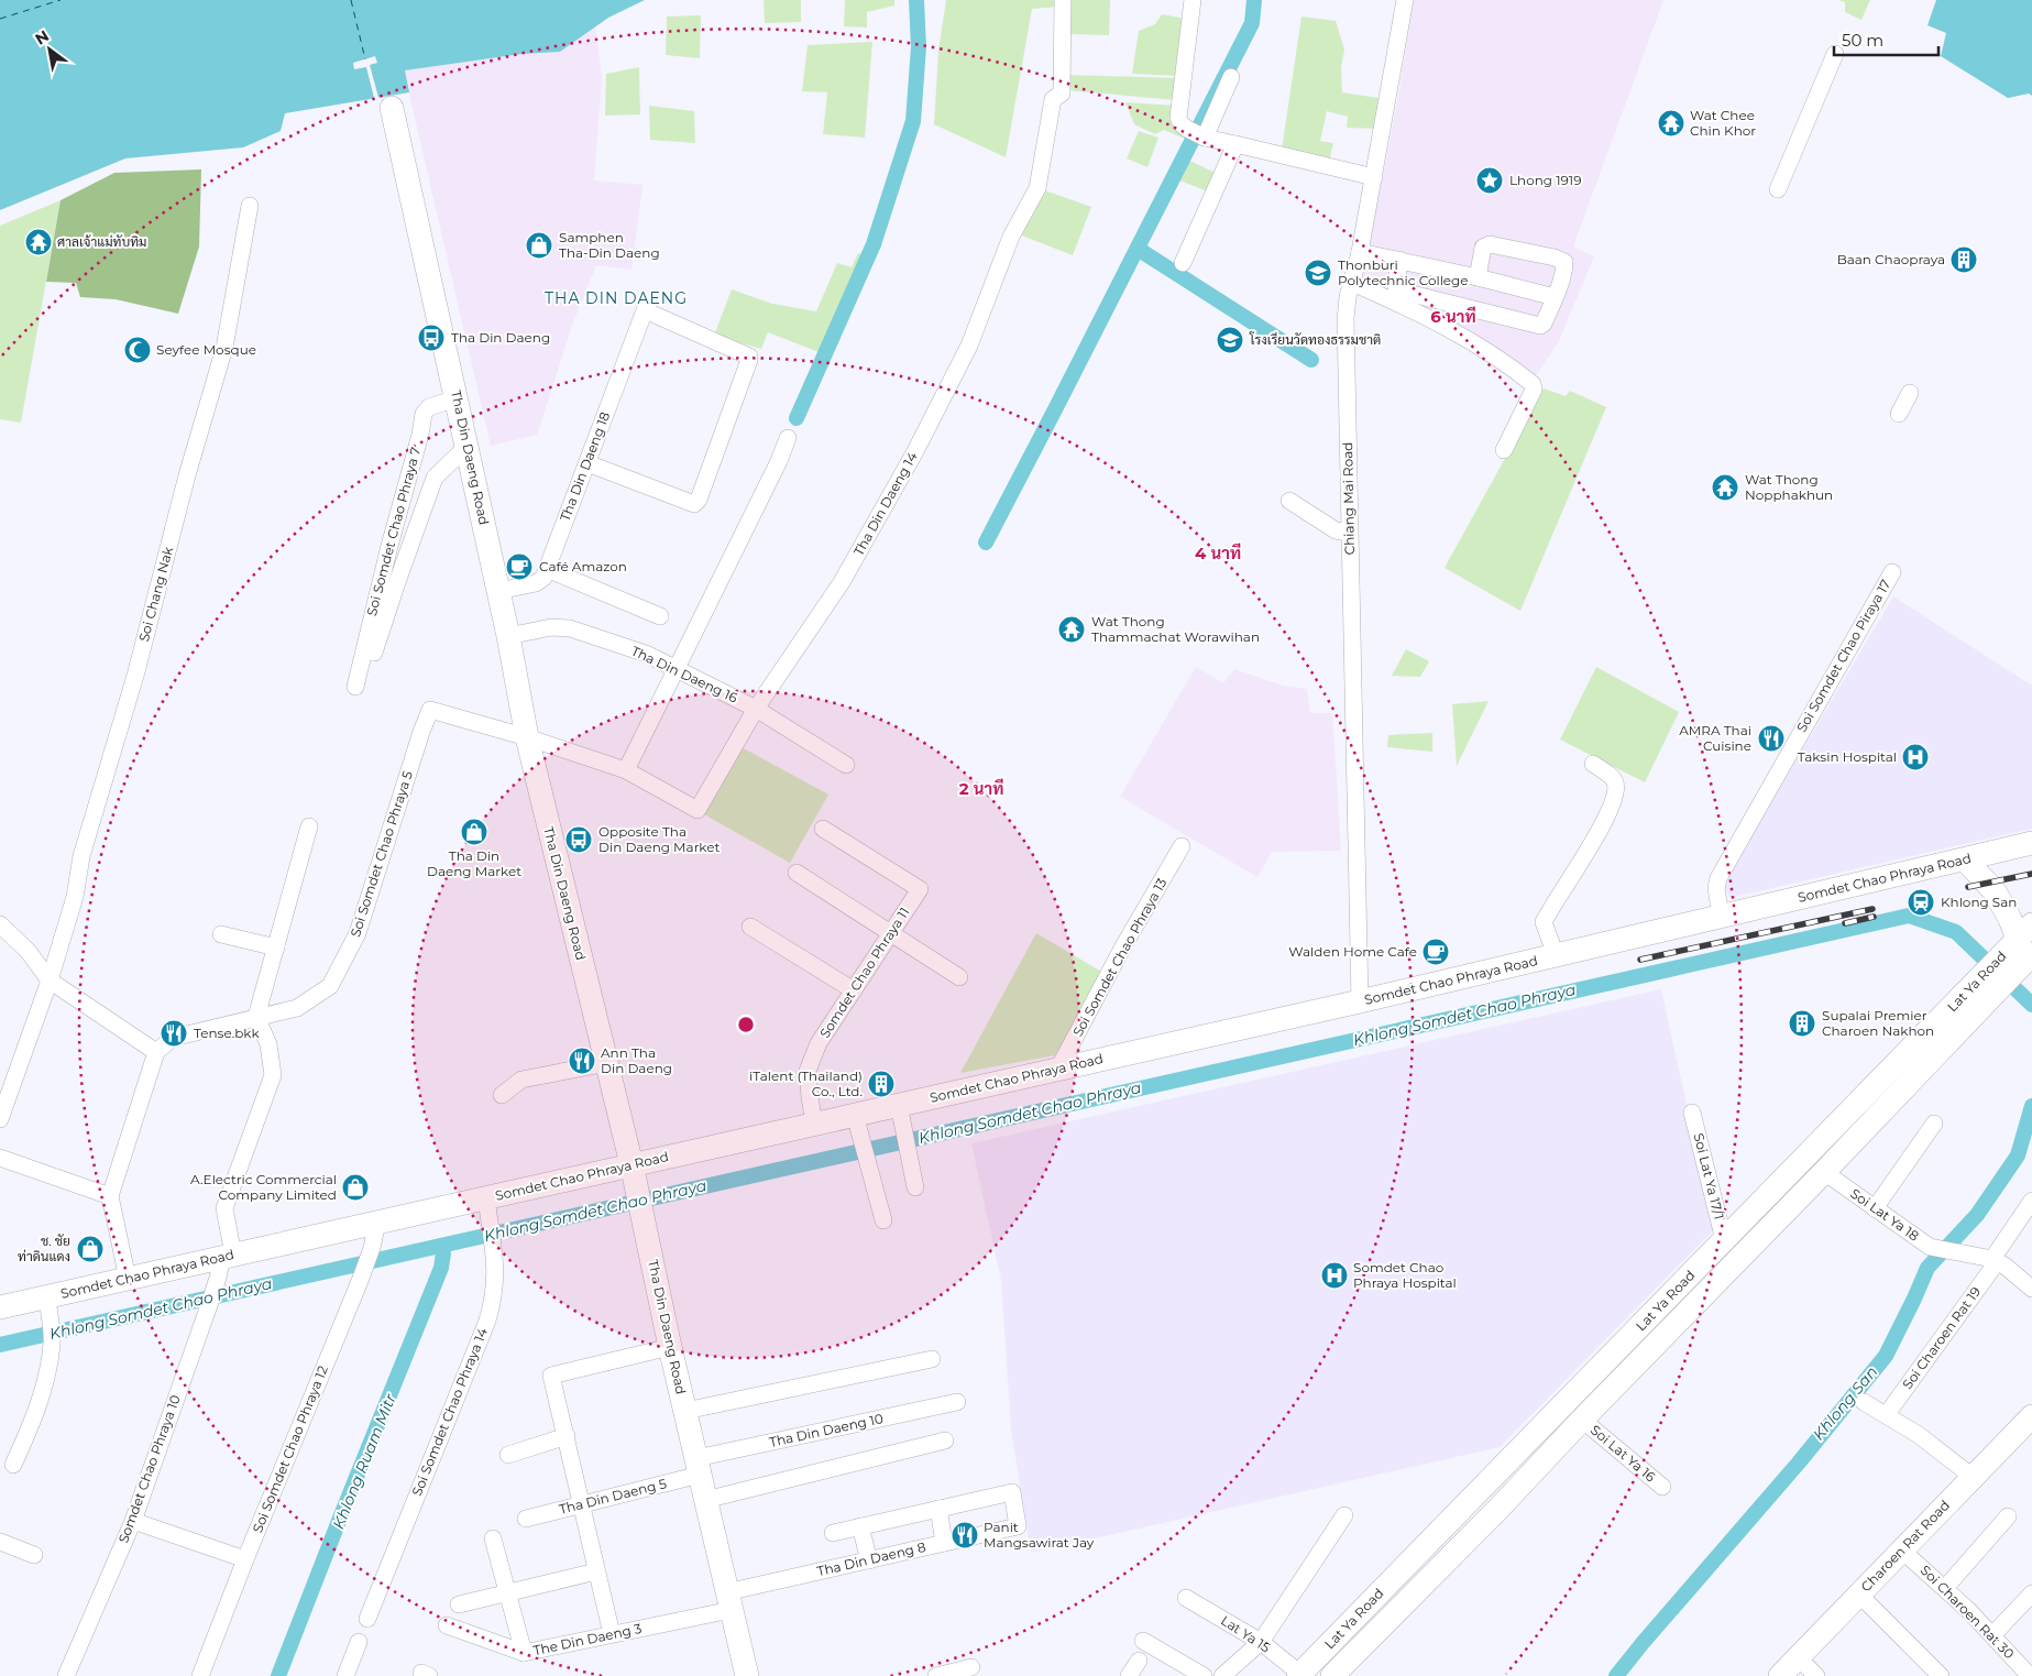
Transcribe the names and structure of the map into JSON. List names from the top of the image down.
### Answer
{
  "streets": {
    "main road": [
      "Tha Din Daeng Road",
      "Somdet Chao Phraya Road",
      "Lat Ya Road",
      "Charoen Rat Road"
    ],
    "street": [
      "Tha Din Daeng 18",
      "Chiang Mai Road",
      "Tha Din Daeng 14",
      "Soi Somdet Chao Phraya 7",
      "Soi Chang Nak",
      "Soi Somdet Chao Piraya 17",
      "Tha Din Daeng 16",
      "Soi Somdet Chao Phraya 5",
      "Soi Somdet Chao Phraya 13",
      "Somdet Chao Phraya 11",
      "Soi Lat Ya 17/1",
      "Soi Lat Ya 18",
      "Soi Charoen Rat 19",
      "Soi Somdet Chao Phraya 14",
      "Tha Din Daeng 10",
      "Soi Somdet Chao Phraya 12",
      "Soi Lat Ya 16",
      "Somdet Chao Phraya 10",
      "Tha Din Daeng 5",
      "Tha Din Daeng 8",
      "Soi Charoen Rat 30",
      "Lat Ya 15",
      "The Din Daeng 3"
    ]
  },
  "crossings": [
    ["Tha Din Daeng Road", "Tha Din Daeng 18"],
    ["Tha Din Daeng Road", "Tha Din Daeng 14"],
    ["Tha Din Daeng Road", "Soi Somdet Chao Phraya 7"],
    ["Tha Din Daeng Road", "Tha Din Daeng 16"],
    ["Tha Din Daeng Road", "Somdet Chao Phraya Road"],
    ["Tha Din Daeng Road", "Tha Din Daeng 10"],
    ["Tha Din Daeng Road", "Tha Din Daeng 5"],
    ["Tha Din Daeng Road", "Tha Din Daeng 8"],
    ["Tha Din Daeng Road", "The Din Daeng 3"],
    ["Chiang Mai Road", "Somdet Chao Phraya Road"],
    ["Tha Din Daeng 14", "Tha Din Daeng 16"],
    ["Tha Din Daeng 14", "Soi Somdet Chao Phraya 5"],
    ["Soi Somdet Chao Piraya 17", "Somdet Chao Phraya Road"],
    ["Somdet Chao Phraya Road", "Soi Somdet Chao Phraya 13"],
    ["Somdet Chao Phraya Road", "Somdet Chao Phraya 11"],
    ["Somdet Chao Phraya Road", "Soi Somdet Chao Phraya 14"],
    ["Somdet Chao Phraya Road", "Soi Somdet Chao Phraya 12"],
    ["Somdet Chao Phraya Road", "Somdet Chao Phraya 10"],
    ["Lat Ya Road", "Soi Lat Ya 17/1"],
    ["Lat Ya Road", "Soi Lat Ya 18"],
    ["Lat Ya Road", "Soi Lat Ya 16"],
    ["Lat Ya Road", "Lat Ya 15"],
    ["Soi Lat Ya 18", "Soi Charoen Rat 19"],
    ["Tha Din Daeng 10", "Tha Din Daeng 5"],
    ["Charoen Rat Road", "Soi Charoen Rat 30"],
    ["Tha Din Daeng 8", "The Din Daeng 3"]
  ],
  "districts": ["THA DIN DAENG"],
  "water": ["Khlong Somdet Chao Phraya", "Khlong San", "Khlong Ruam Mitr"],
  "places": {
    "temple": [
      "Wat Chee Chin Khor",
      "ศาลเจ้าแม่ทับทิม",
      "Wat Thong Nopphakhun",
      "Wat Thong Thammachat Worawihan"
    ],
    "place": ["Lhong 1919"],
    "shop": [
      "Samphen Tha-Din Daeng",
      "Tha Din Daeng Market",
      "A.Electric Commercial Company Limited",
      "ช. ชัย ท่าดินแดง"
    ],
    "building": ["Baan Chaopraya", "Supalai Premier Charoen Nakhon", "iTalent (Thailand) Co., Ltd."],
    "school or university": ["Thonburi Polytechnic College", "โรงเรียนวัดทองธรรมชาติ"],
    "bus stop": ["Tha Din Daeng", "Opposite Tha Din Daeng Market"],
    "mosque": ["Seyfee Mosque"],
    "cafe": ["Café Amazon", "Walden Home Cafe"],
    "restaurant": [
      "AMRA Thai Cuisine",
      "Tense.bkk",
      "Ann Tha Din Daeng",
      "Panit Mangsawirat Jay"
    ],
    "hospital": ["Taksin Hospital", "Somdet Chao Phraya Hospital"],
    "station": ["Khlong San"]
  },
  "scale_bar": "50 m",
  "north": "top left",
  "rings": ["6 นาที", "4 นาที", "2 นาที"]
}
